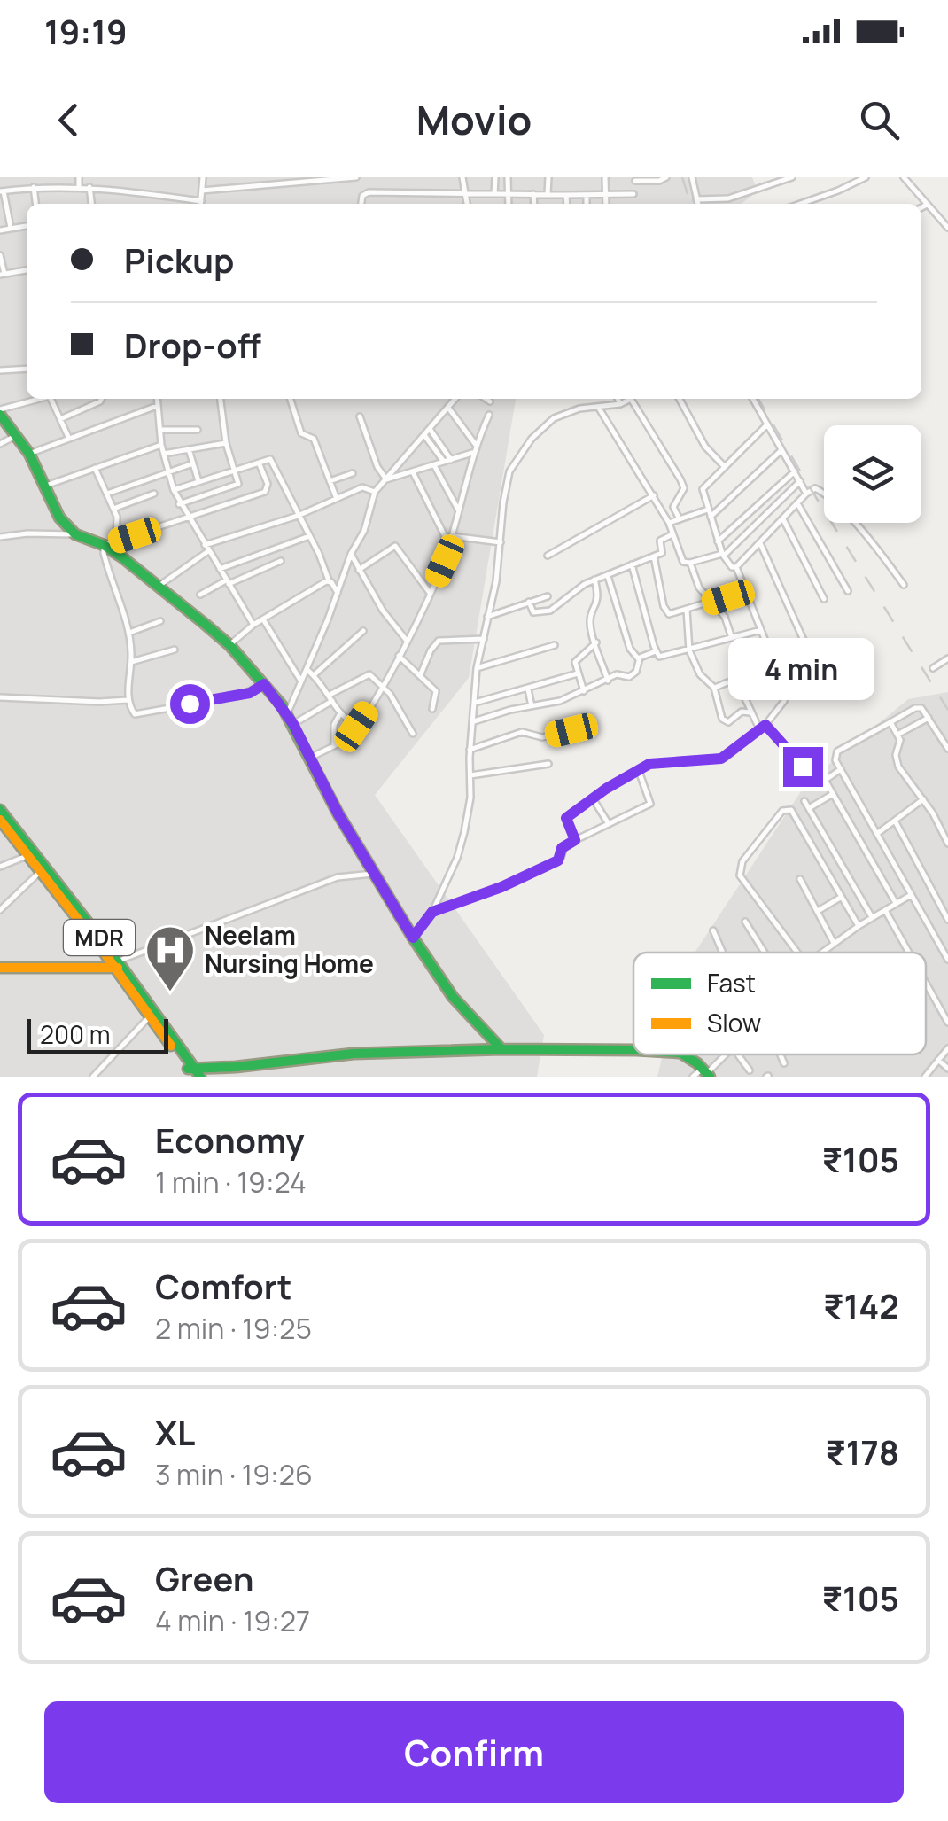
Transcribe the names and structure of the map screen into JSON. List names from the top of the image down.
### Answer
{
  "streets": {
    "main road": ["MDR"]
  },
  "places": {
    "hospital": ["Neelam Nursing Home"]
  },
  "legend": ["Fast", "Slow"],
  "scale_bar": "200 m",
  "page": {
    "status": "19:19",
    "header": "Movio",
    "banner": ["Pickup", "Drop-off"],
    "bubble": "4 min",
    "scale": "200 m",
    "list": [
      {
        "name": "Economy",
        "note": "1 min · 19:24",
        "value": "₹105"
      },
      {
        "name": "Comfort",
        "note": "2 min · 19:25",
        "value": "₹142"
      },
      {
        "name": "XL",
        "note": "3 min · 19:26",
        "value": "₹178"
      },
      {
        "name": "Green",
        "note": "4 min · 19:27",
        "value": "₹105"
      }
    ],
    "buttons": "Confirm"
  }
}
